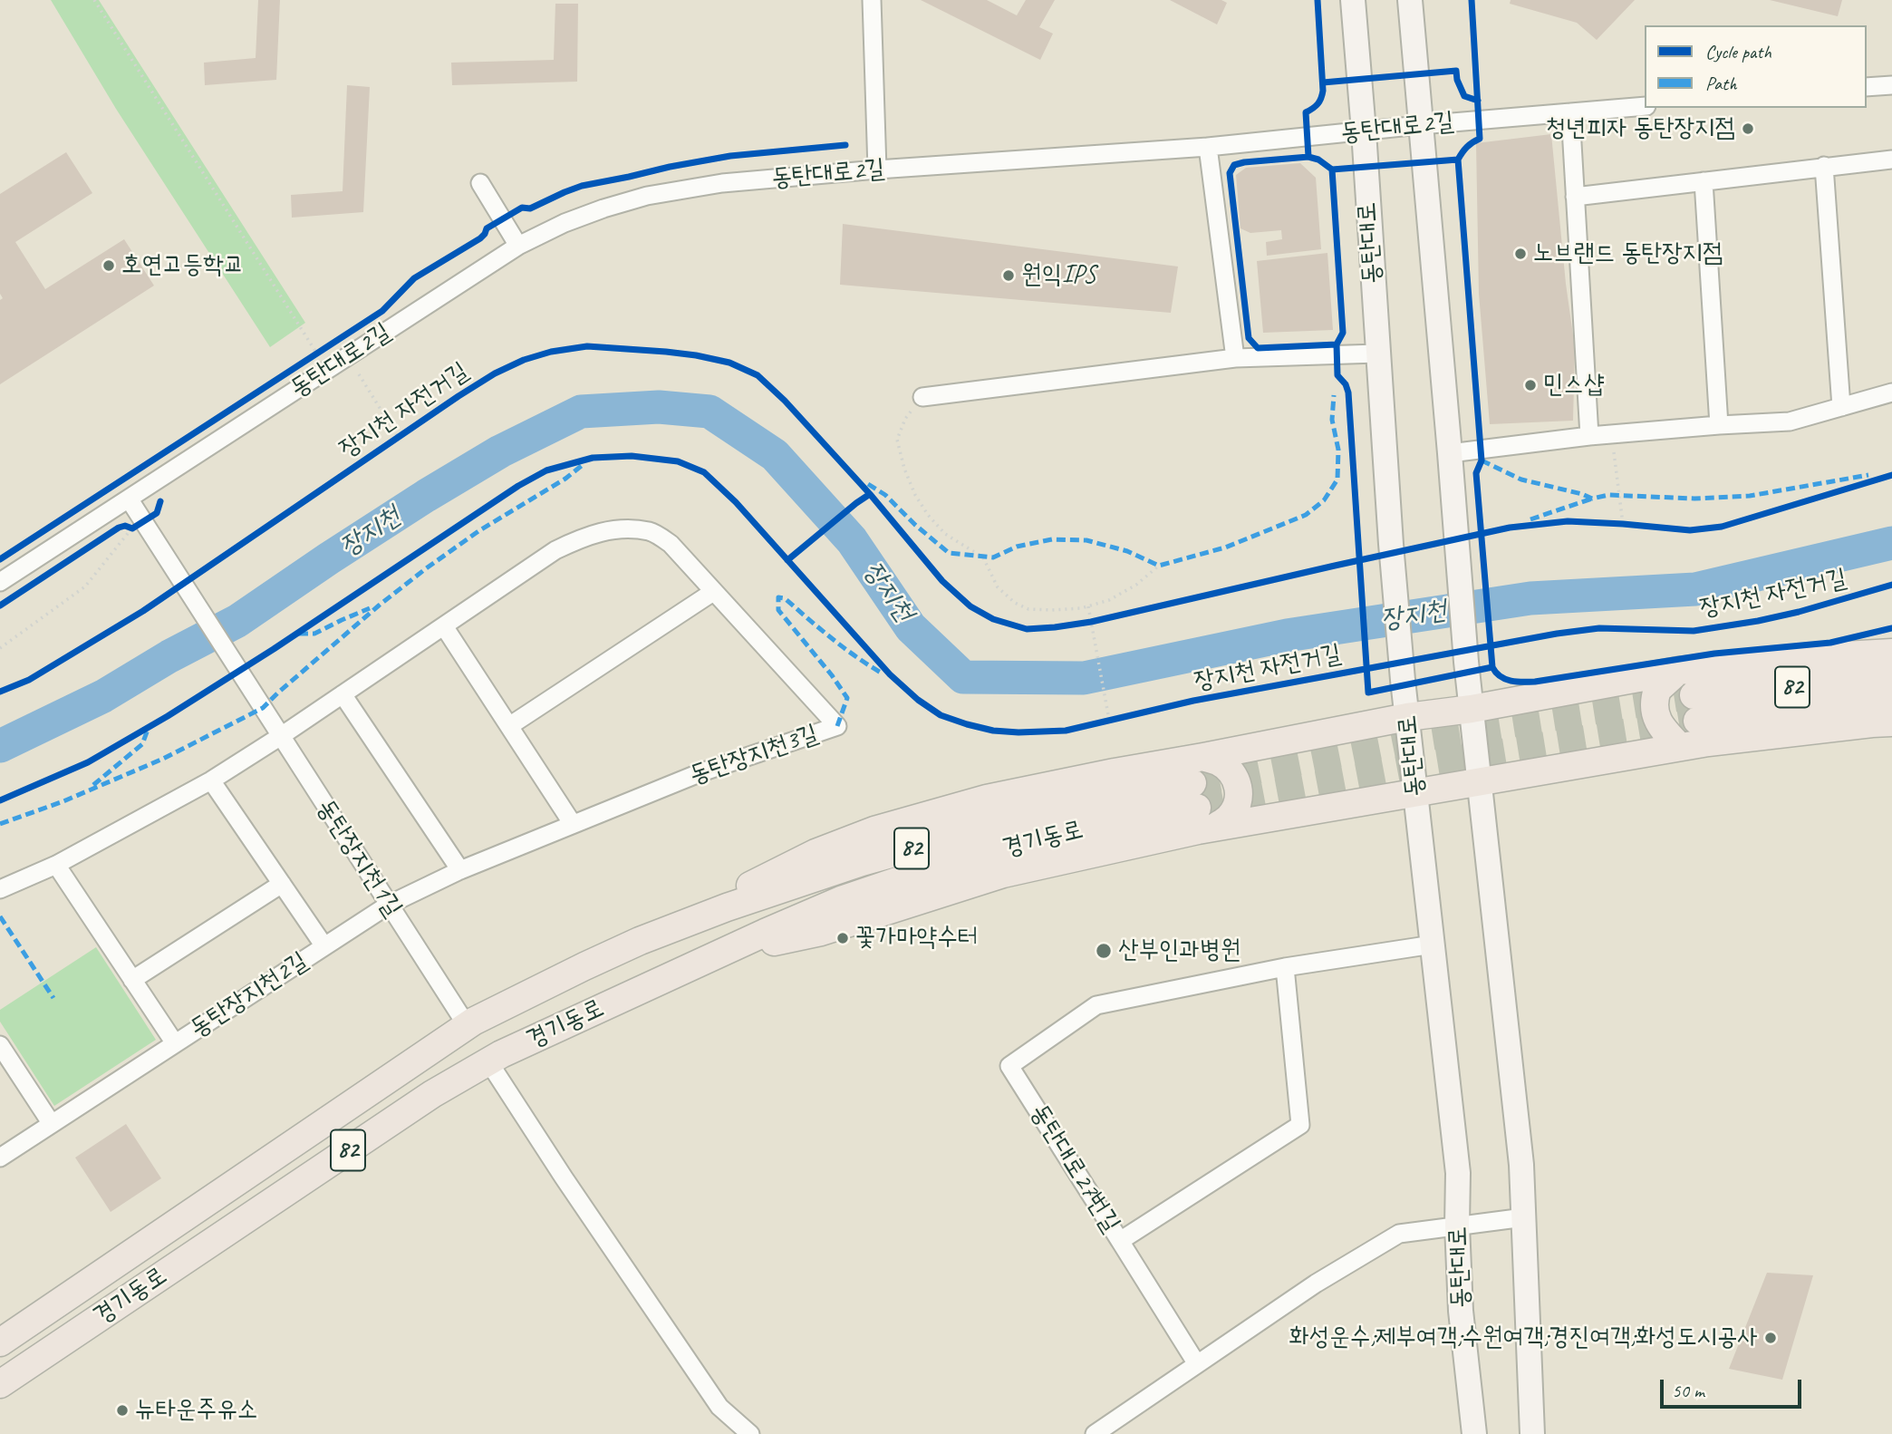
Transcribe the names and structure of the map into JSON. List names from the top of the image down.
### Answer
{
  "streets": {
    "main road": ["동탄대로", "82", "경기동로"],
    "street": [
      "동탄대로2길",
      "동탄장지천3길",
      "동탄장지천1길",
      "동탄장지천2길",
      "동탄대로27번길"
    ],
    "cycle path": ["장지천 자전거길"]
  },
  "crossings": [
    ["동탄대로2길", "동탄대로"],
    ["동탄대로", "동탄대로27번길"],
    ["동탄장지천3길", "동탄장지천1길"],
    ["동탄장지천3길", "동탄장지천2길"],
    ["경기동로", "동탄장지천1길"],
    ["동탄장지천1길", "동탄장지천2길"]
  ],
  "water": ["장지천"],
  "places": [
    "청년피자 동탄장지점",
    "노브랜드 동탄장지점",
    "호연고등학교",
    "원익IPS",
    "민스샵",
    "꽃가마약수터",
    "산부인과병원",
    "화성운수;제부여객;수원여객;경진여객;화성도시공사",
    "뉴타운주유소"
  ],
  "legend": ["Cycle path", "Path"],
  "scale_bar": "50 m"
}
